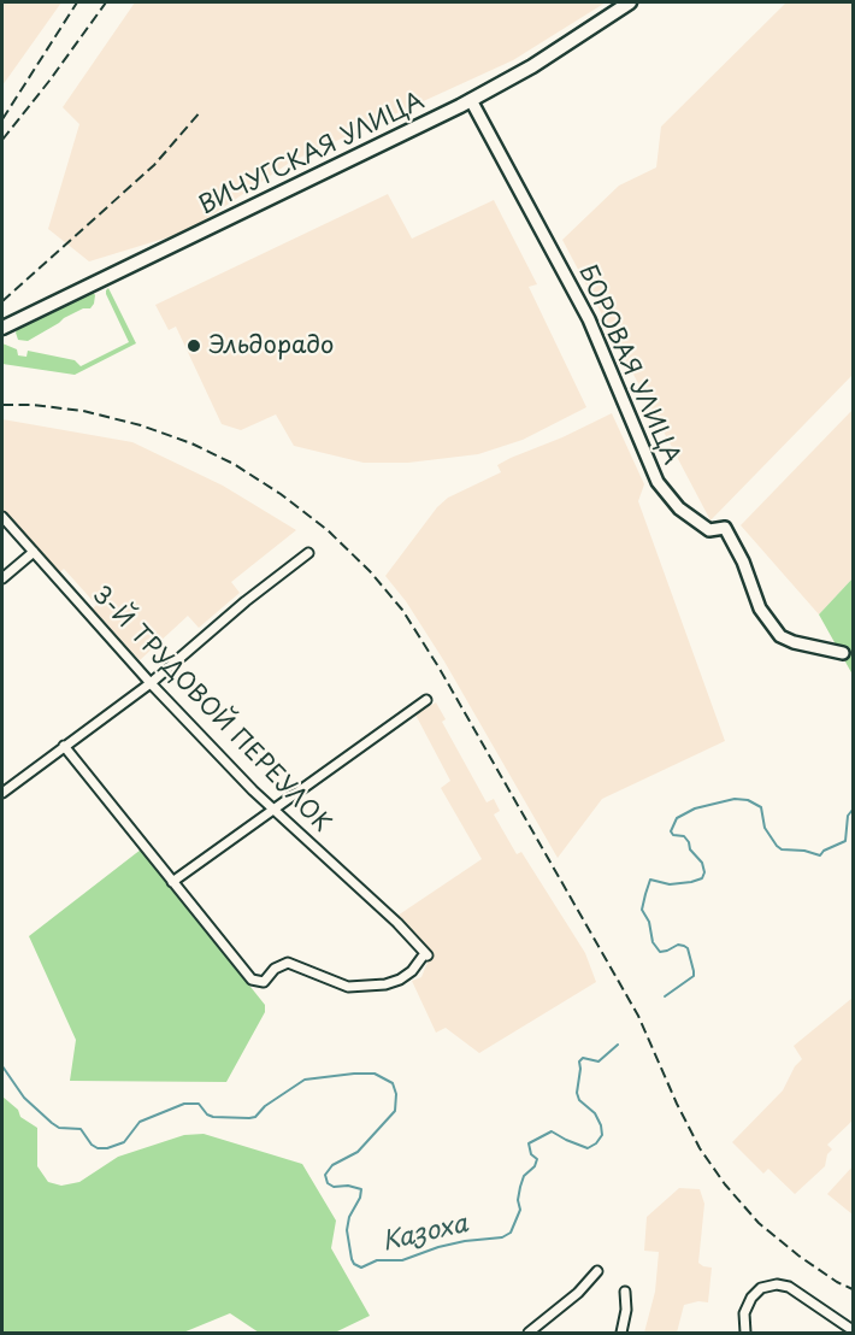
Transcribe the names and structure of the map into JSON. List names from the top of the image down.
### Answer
{
  "streets": {
    "main road": ["ВИЧУГСКАЯ УЛИЦА"],
    "street": ["БОРОВАЯ УЛИЦА", "3-Й ТРУДОВОЙ ПЕРЕУЛОК"]
  },
  "crossings": [
    ["ВИЧУГСКАЯ УЛИЦА", "БОРОВАЯ УЛИЦА"]
  ],
  "water": ["Казоха"],
  "places": ["Эльдорадо"]
}
